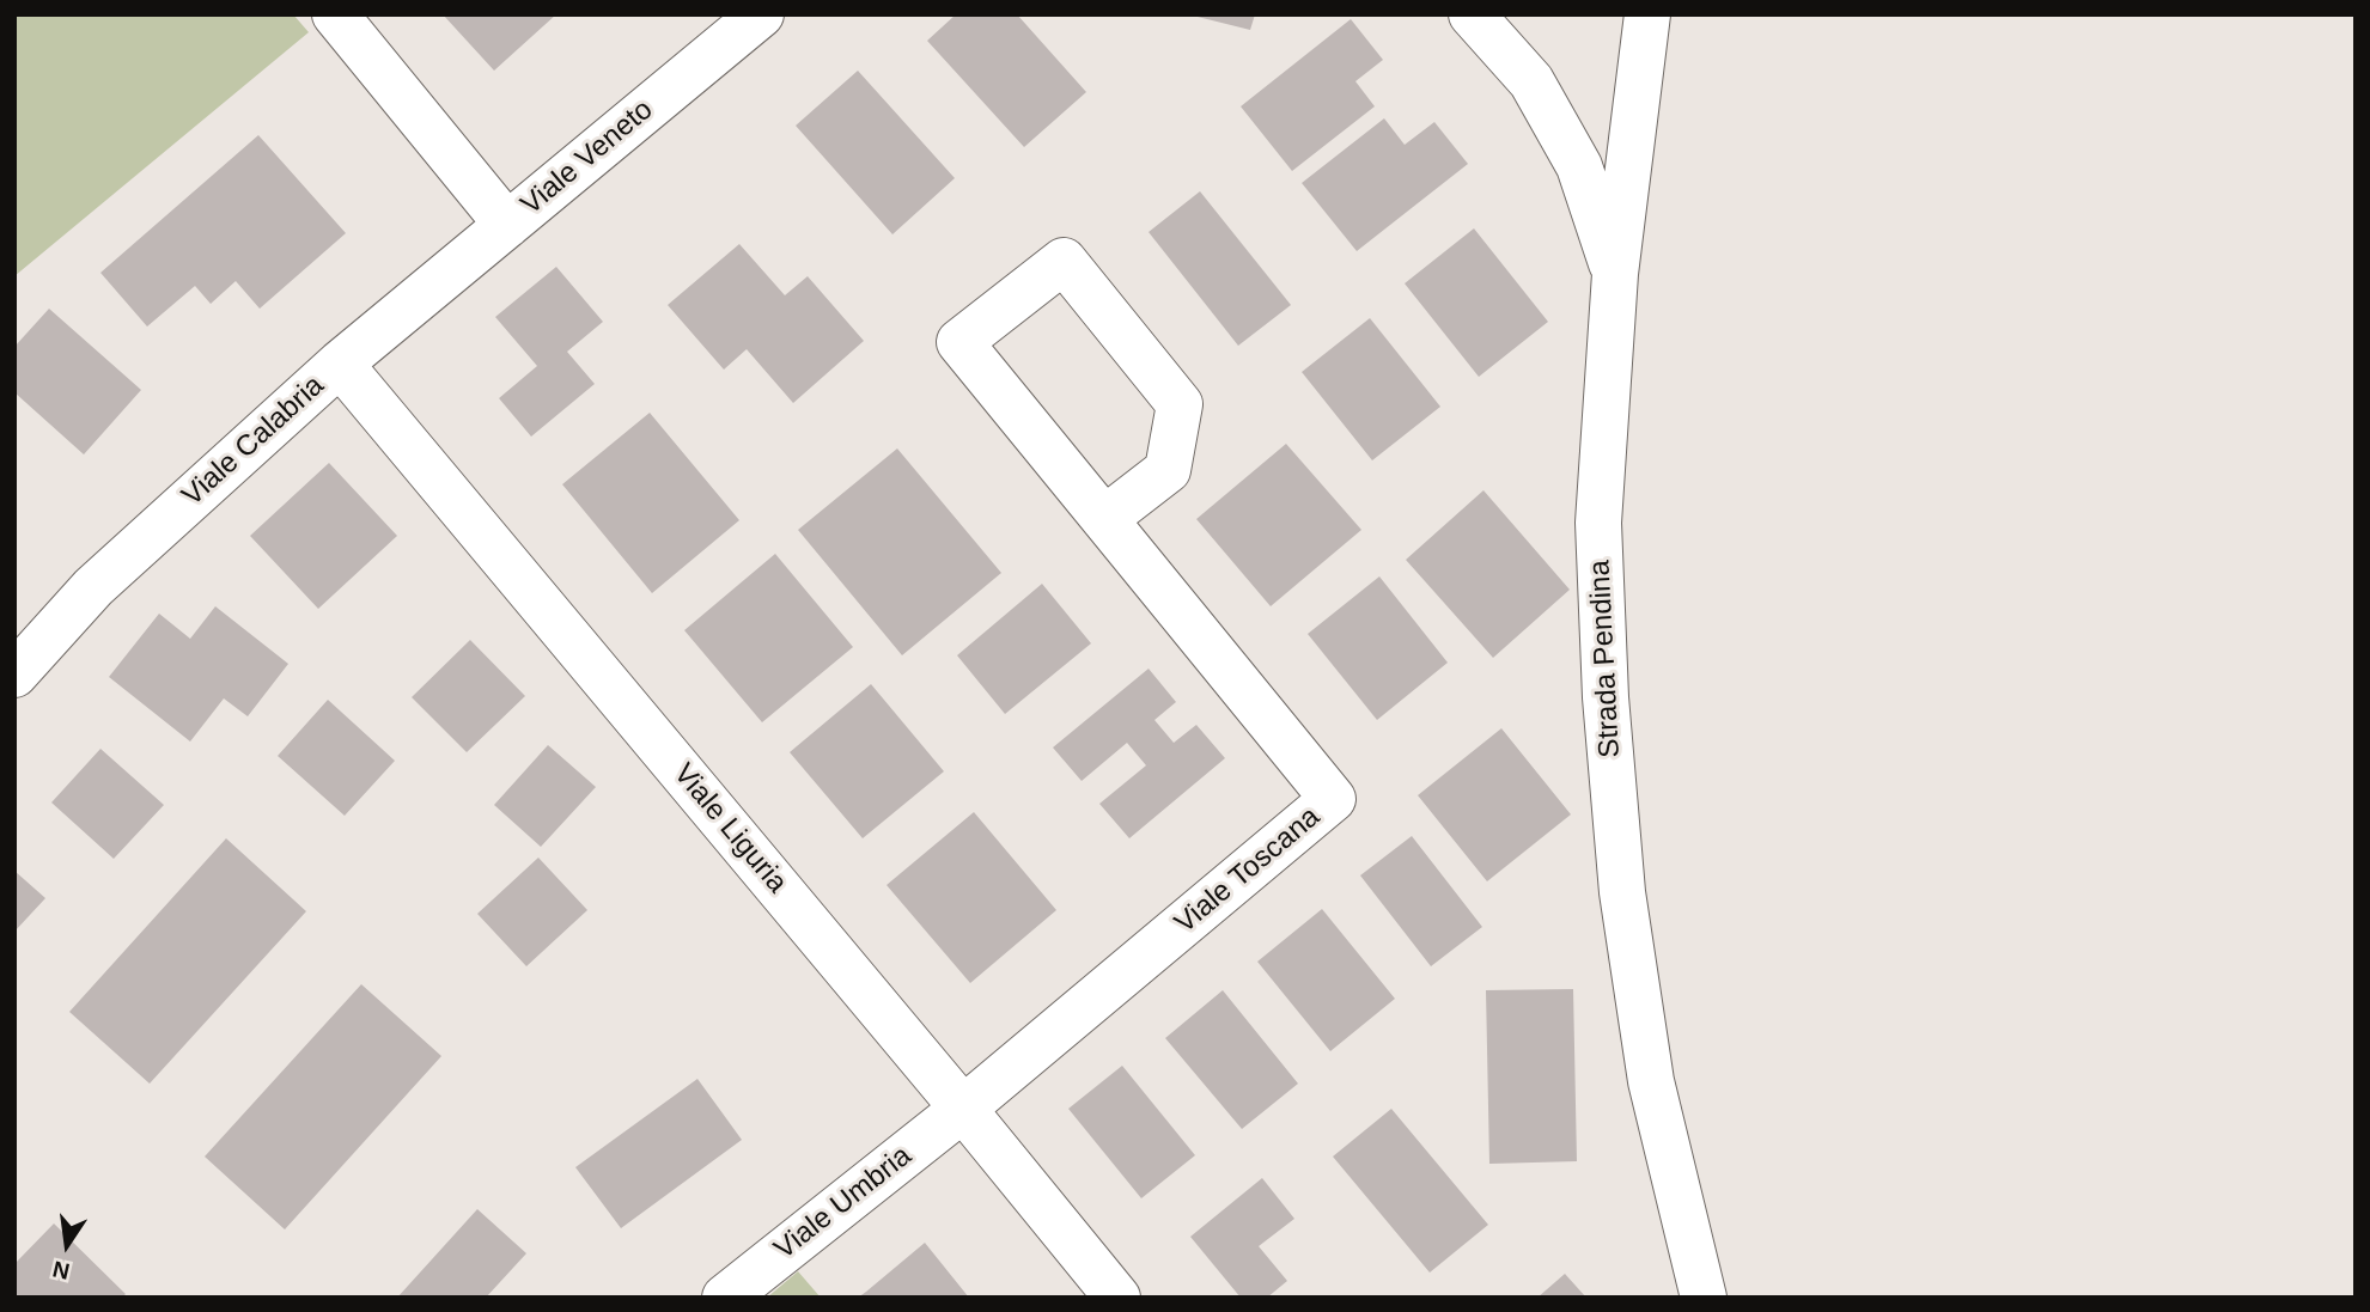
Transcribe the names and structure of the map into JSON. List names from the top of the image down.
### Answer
{
  "streets": {
    "street": [
      "Viale Veneto",
      "Viale Calabria",
      "Strada Pendina",
      "Viale Liguria",
      "Viale Toscana",
      "Viale Umbria"
    ]
  },
  "crossings": [
    ["Viale Veneto", "Viale Calabria"],
    ["Viale Calabria", "Viale Liguria"],
    ["Viale Liguria", "Viale Toscana"],
    ["Viale Liguria", "Viale Umbria"],
    ["Viale Toscana", "Viale Umbria"]
  ],
  "north": "bottom"
}
